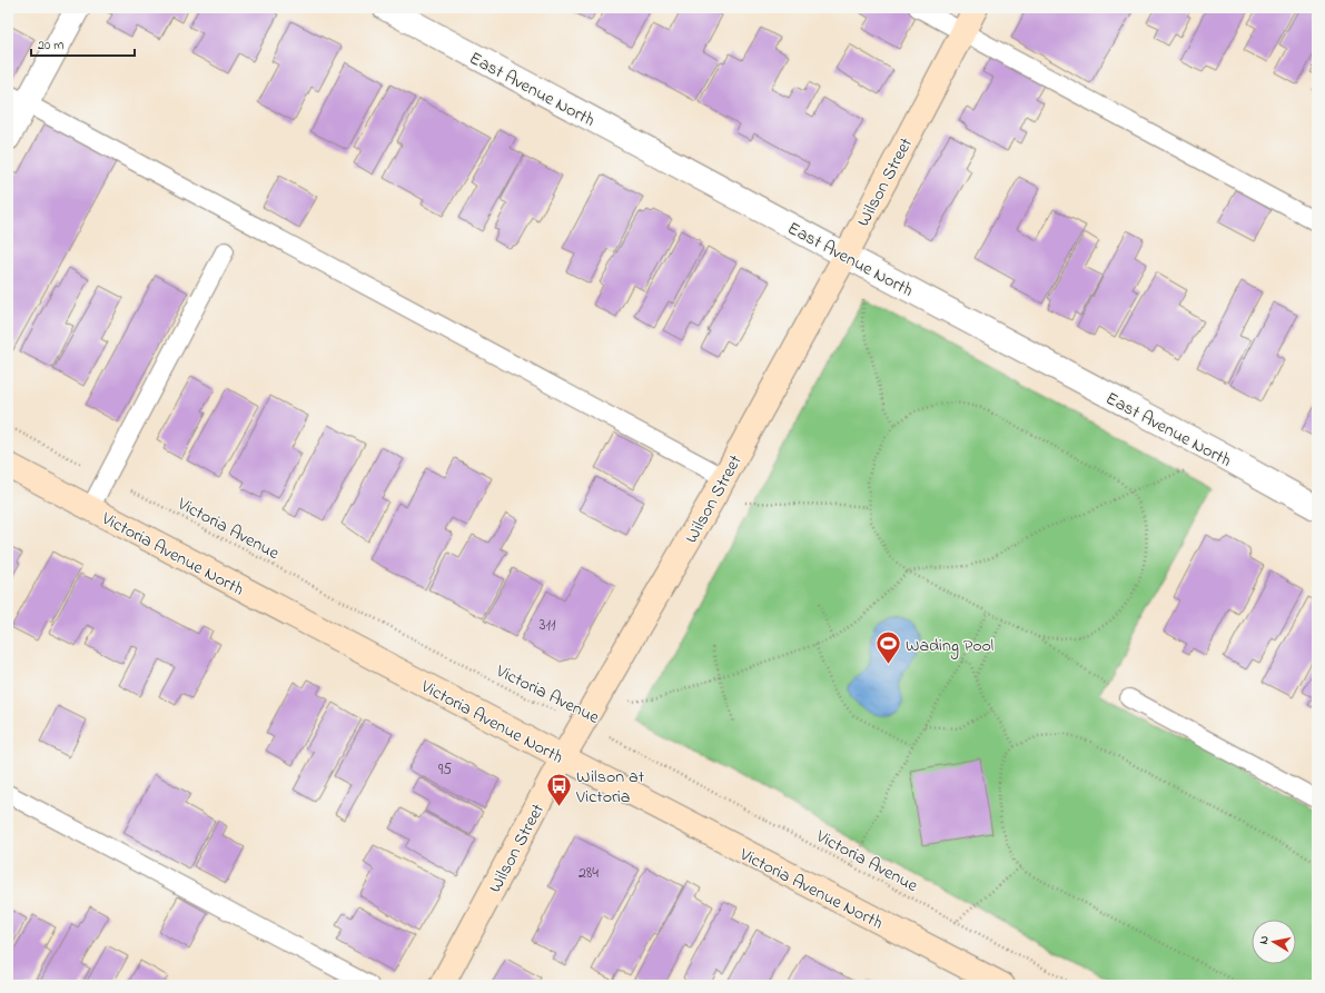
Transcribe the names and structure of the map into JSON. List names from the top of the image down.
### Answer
{
  "streets": {
    "main road": ["Wilson Street", "Victoria Avenue North"],
    "street": ["East Avenue North"],
    "path": ["Victoria Avenue"]
  },
  "crossings": [
    ["East Avenue North", "Wilson Street"],
    ["Wilson Street", "Victoria Avenue"],
    ["Wilson Street", "Victoria Avenue North"]
  ],
  "places": {
    "sports": ["Wading Pool"],
    "bus stop": ["Wilson at Victoria"]
  },
  "house_numbers": ["311", "95", "284"],
  "scale_bar": "20 m",
  "north": "left"
}
